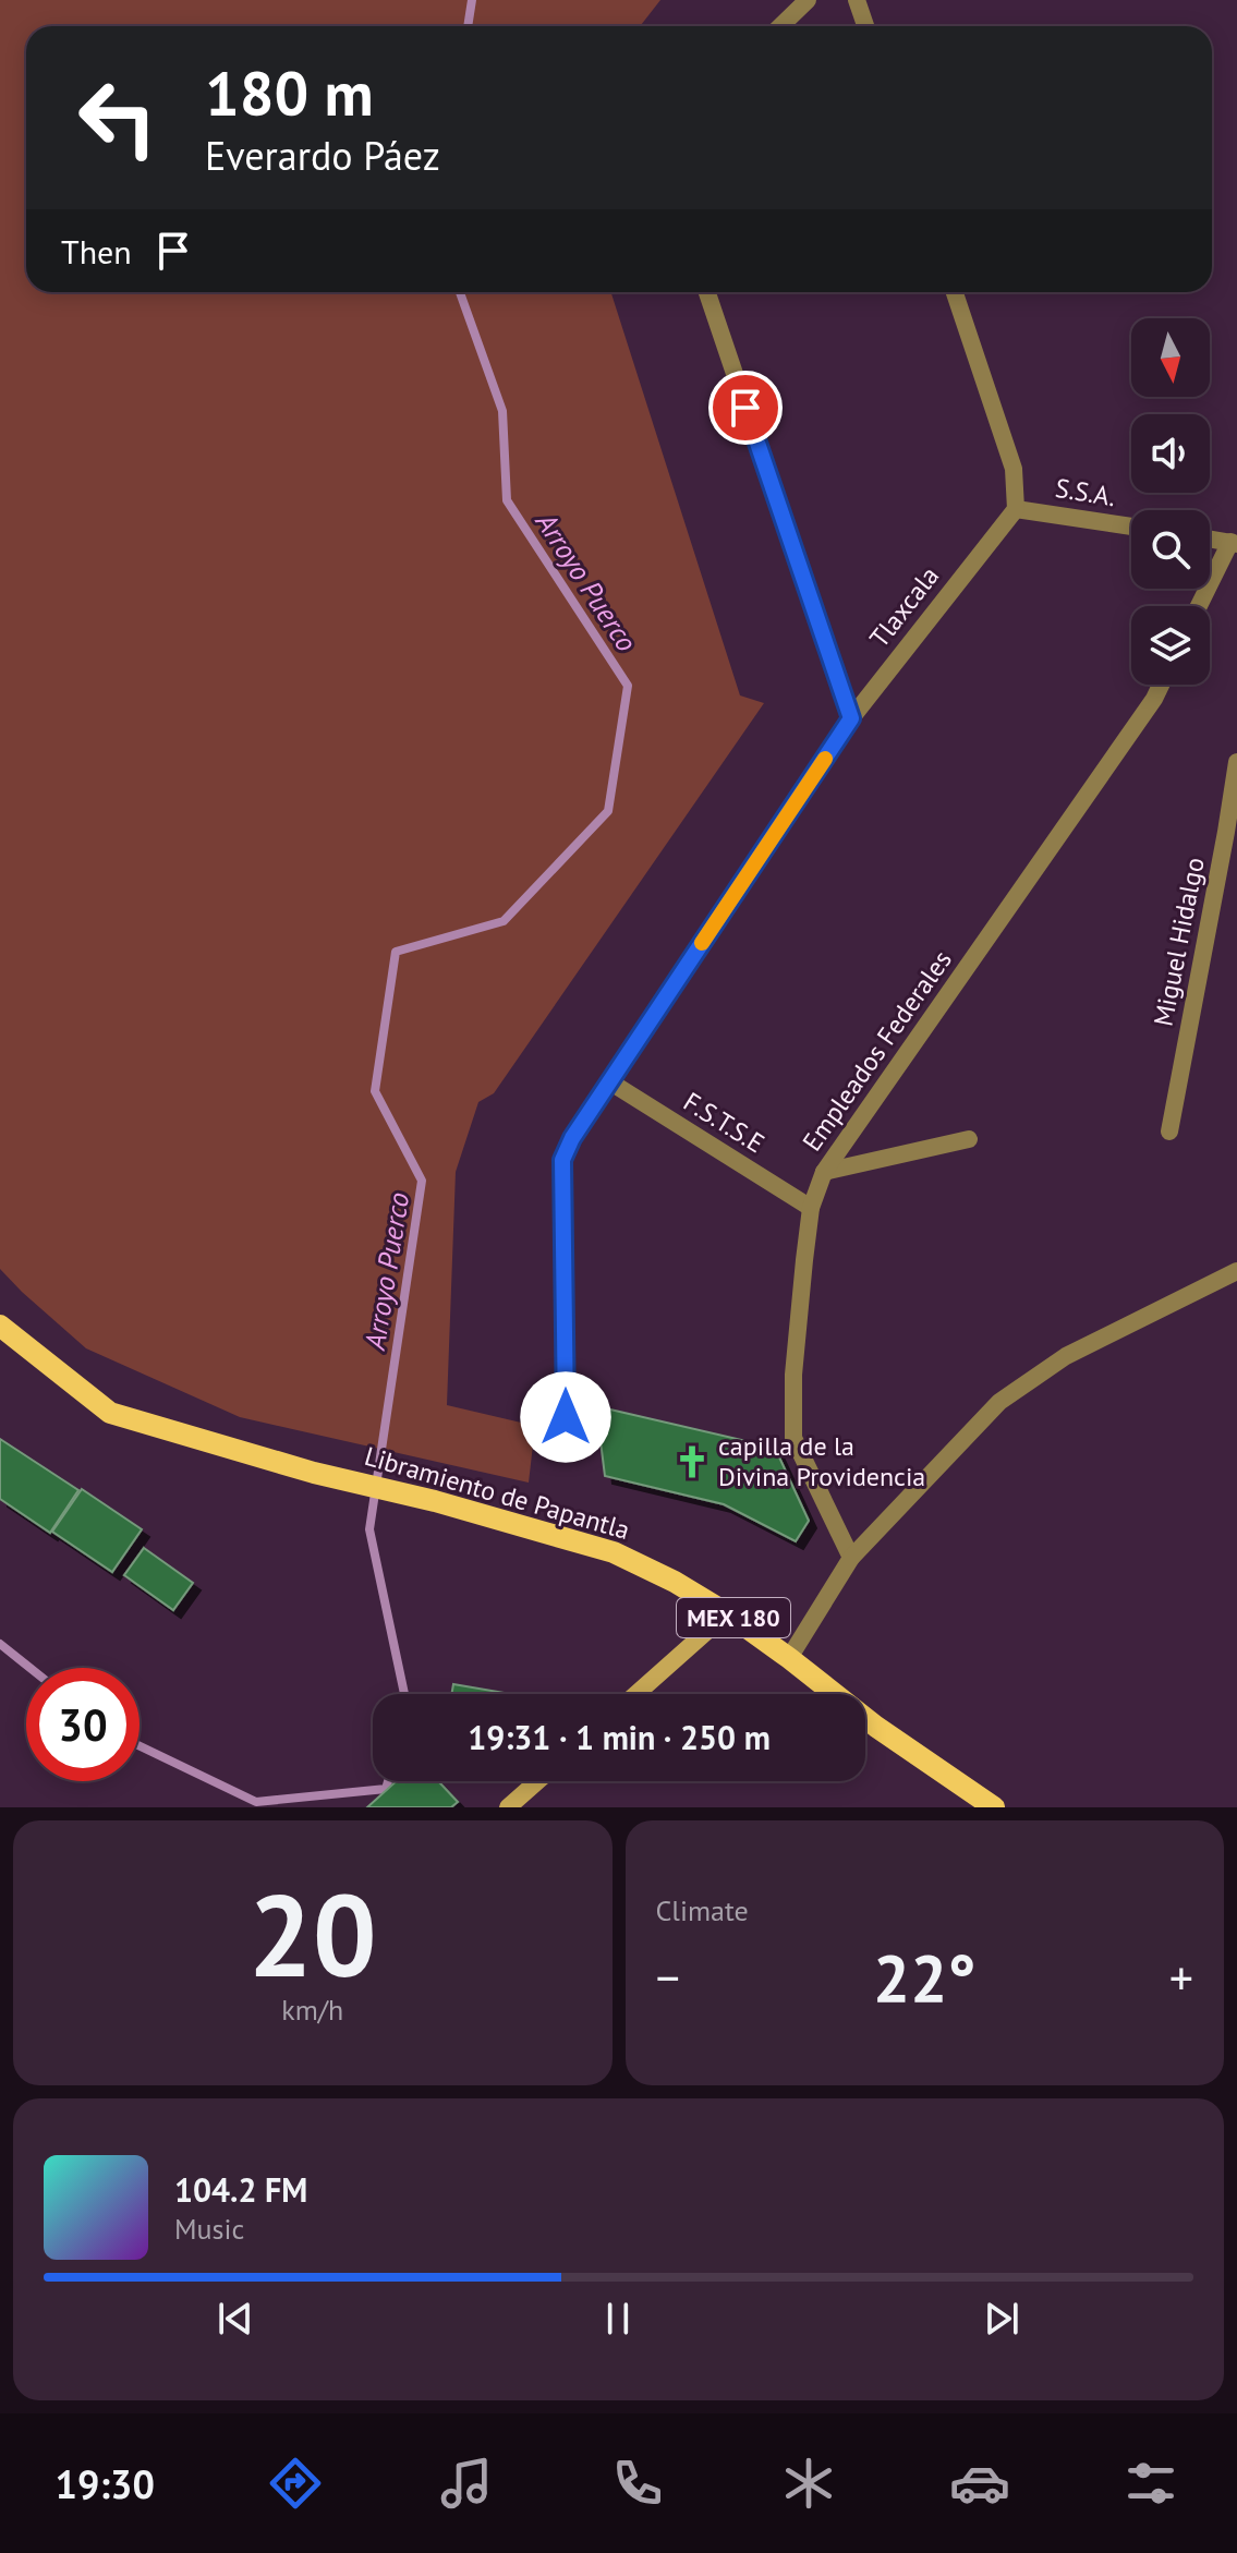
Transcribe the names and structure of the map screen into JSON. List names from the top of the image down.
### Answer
{
  "streets": {
    "main road": ["Libramiento de Papantla", "MEX 180"],
    "street": [
      "S.S.A.",
      "Tlaxcala",
      "Miguel Hidalgo",
      "Empleados Federales",
      "F.S.T.S.E"
    ]
  },
  "crossings": [
    ["S.S.A.", "Tlaxcala"],
    ["Tlaxcala", "F.S.T.S.E"],
    ["Empleados Federales", "F.S.T.S.E"]
  ],
  "water": ["Arroyo Puerco"],
  "places": {
    "church": ["capilla de la Divina Providencia"]
  },
  "north": "bottom",
  "page": {
    "turn": ["180 m", "Everardo Páez"],
    "then": "Then",
    "limit": "30",
    "trip": "19:31 · 1 min · 250 m",
    "tile": [
      ["20", "km/h"],
      "Climate"
    ],
    "heat": ["−", "22°", "+"],
    "song": ["104.2 FM", "Music"],
    "tabs": "19:30"
  }
}
